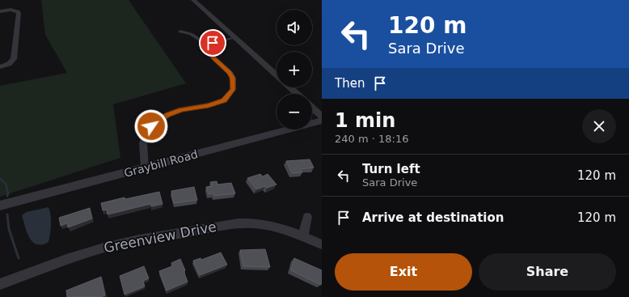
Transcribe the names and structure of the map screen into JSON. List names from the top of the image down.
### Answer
{
  "streets": {
    "street": ["Graybill Road", "Greenview Drive"]
  },
  "page": {
    "turn": ["120 m", "Sara Drive"],
    "map_buttons": ["+", "−"],
    "then": "Then",
    "heading": ["1 min", "240 m · 18:16"],
    "list": [
      {
        "name": "Turn left",
        "note": "Sara Drive",
        "value": "120 m"
      },
      {
        "name": "Arrive at destination",
        "value": "120 m"
      }
    ],
    "buttons": ["Exit", "Share"]
  }
}
